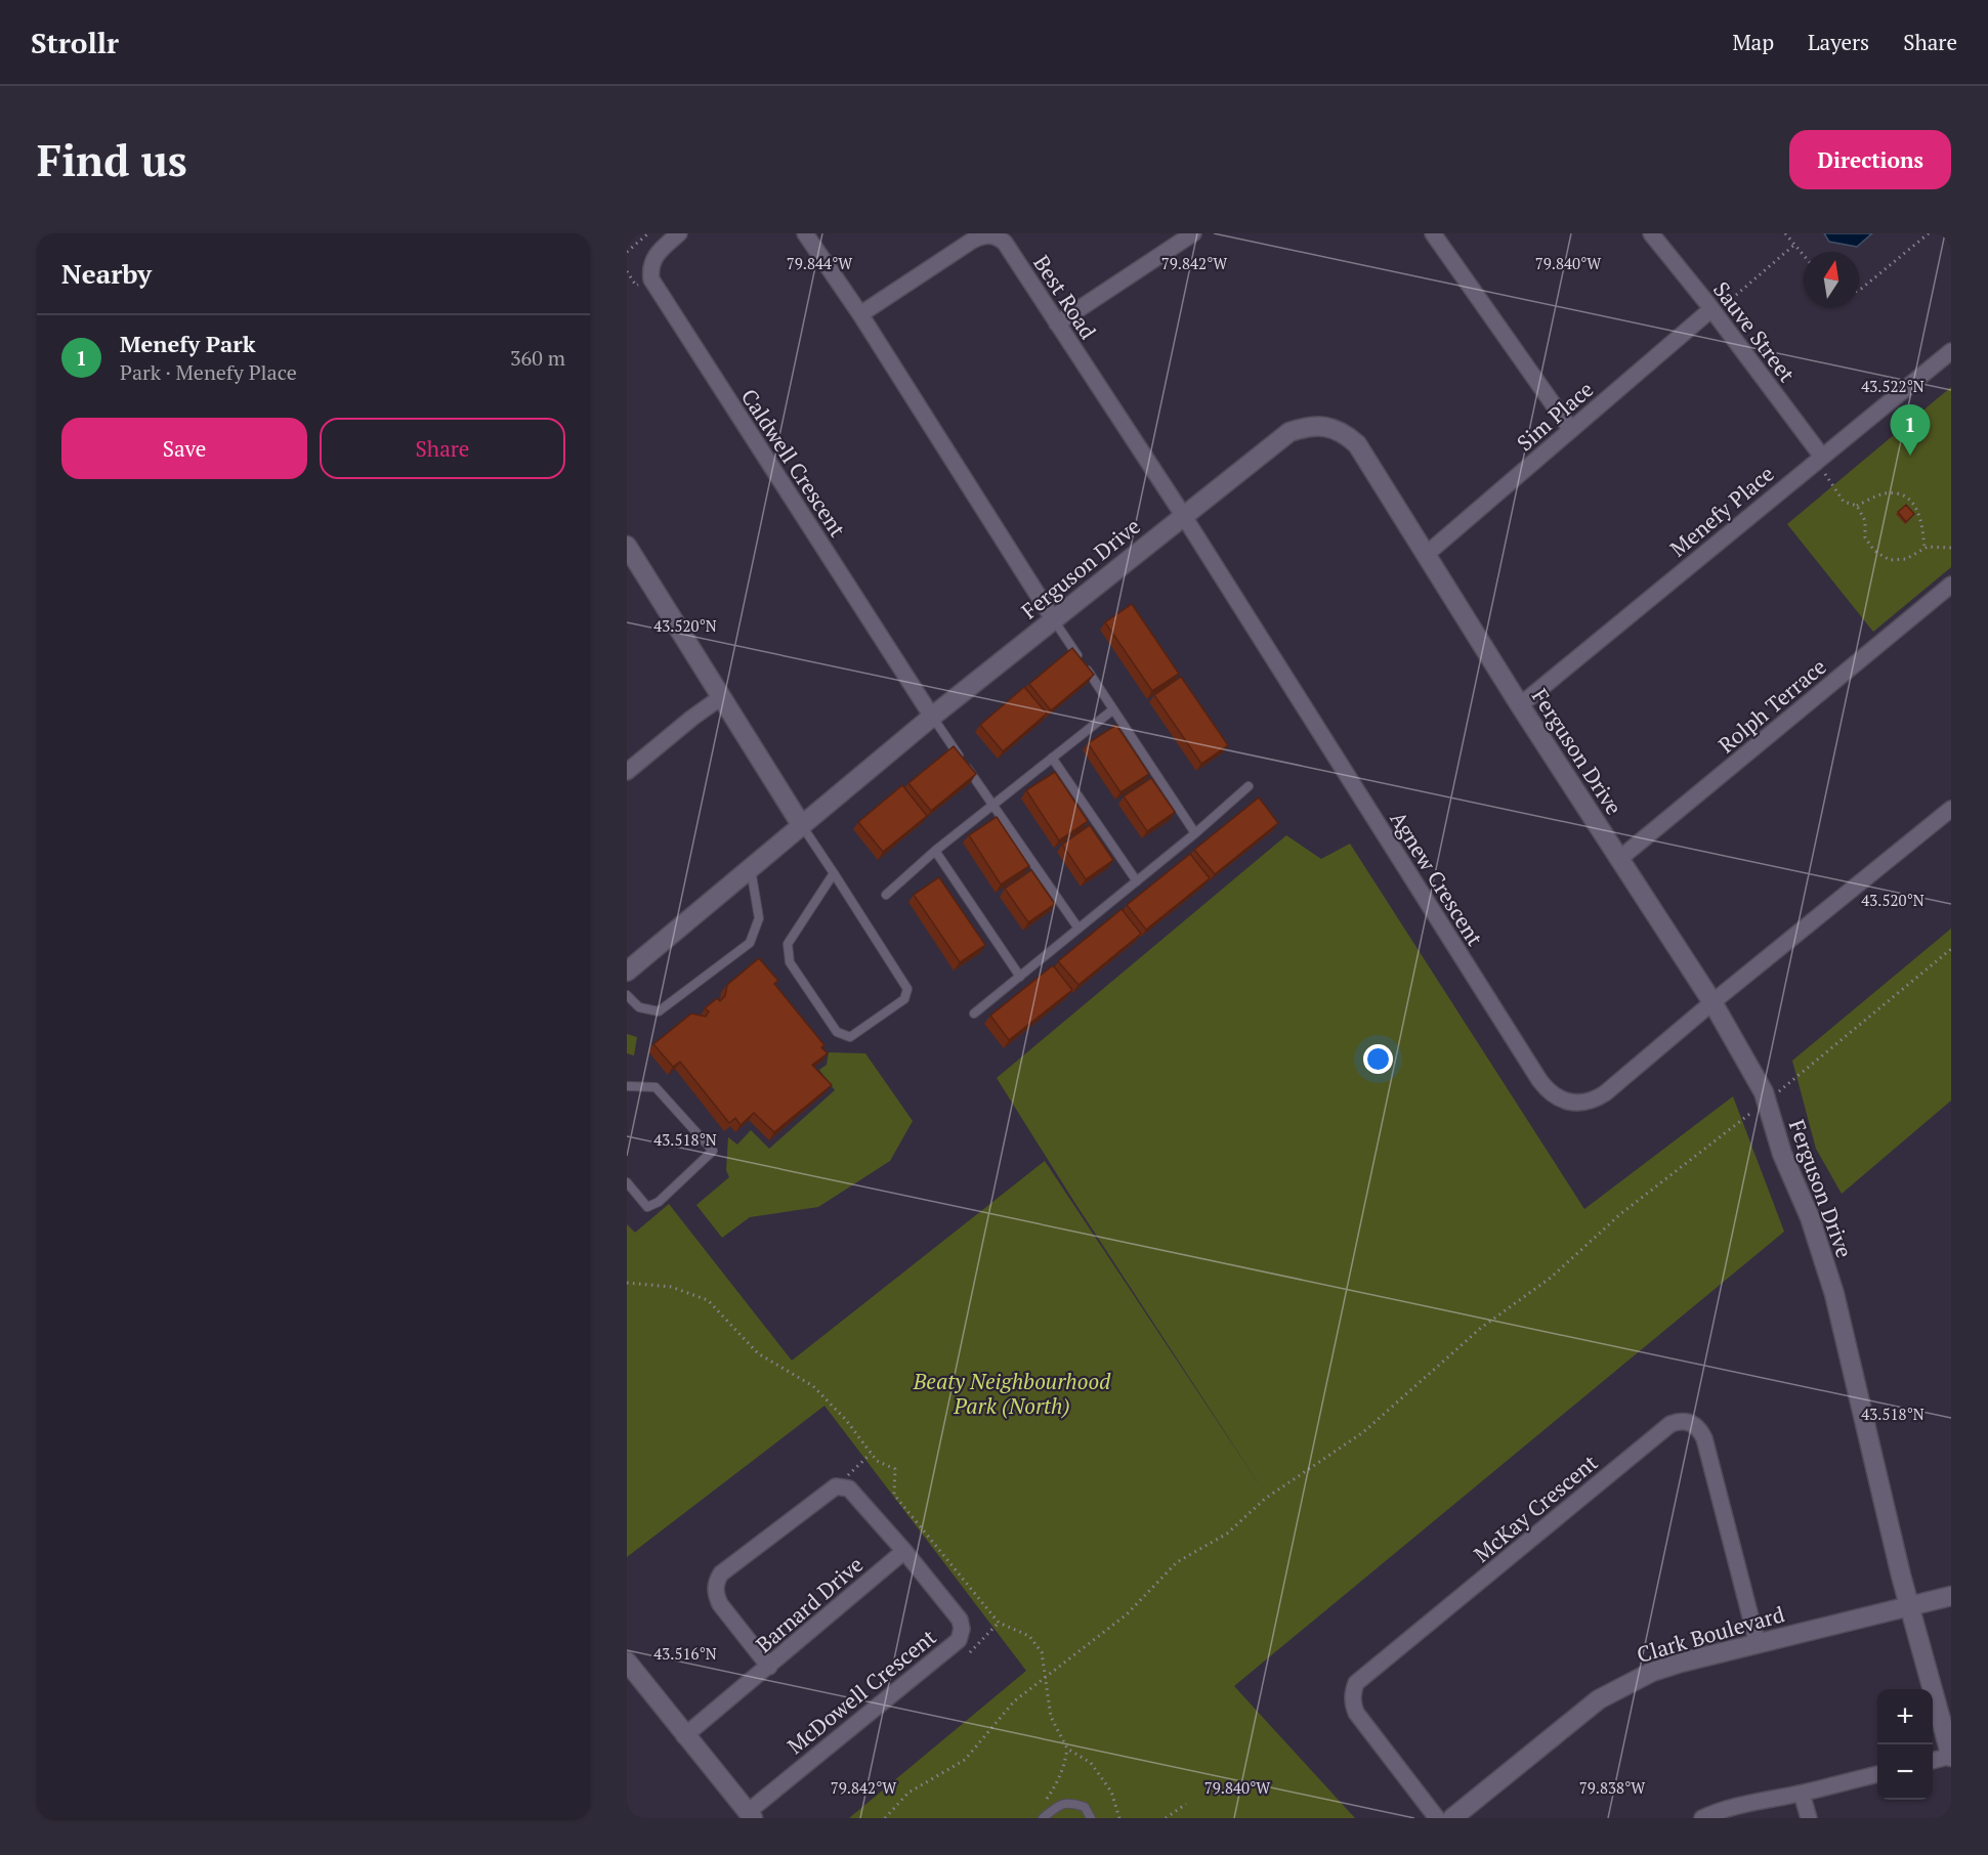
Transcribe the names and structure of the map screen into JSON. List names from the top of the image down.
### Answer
{
  "streets": {
    "street": [
      "Best Road",
      "Sauve Street",
      "Sim Place",
      "Caldwell Crescent",
      "Menefy Place",
      "Ferguson Drive",
      "Rolph Terrace",
      "Agnew Crescent",
      "McKay Crescent",
      "Barnard Drive",
      "Clark Boulevard",
      "McDowell Crescent"
    ]
  },
  "crossings": [
    ["Best Road", "Ferguson Drive"],
    ["Best Road", "Agnew Crescent"],
    ["Sauve Street", "Sim Place"],
    ["Sauve Street", "Menefy Place"],
    ["Sim Place", "Ferguson Drive"],
    ["Caldwell Crescent", "Ferguson Drive"],
    ["Menefy Place", "Ferguson Drive"],
    ["Ferguson Drive", "Rolph Terrace"],
    ["Ferguson Drive", "Agnew Crescent"],
    ["Ferguson Drive", "Clark Boulevard"],
    ["McKay Crescent", "Clark Boulevard"],
    ["Barnard Drive", "McDowell Crescent"]
  ],
  "parks": ["Beaty Neighbourhood Park (North)"],
  "north": "top",
  "page": {
    "header": "Strollr",
    "nav": ["Map", "Layers", "Share"],
    "buttons": [
      "Directions",
      ["Save", "Share"]
    ],
    "title": "Find us",
    "heading": "Nearby",
    "list": [
      {
        "mark": "1",
        "name": "Menefy Park",
        "note": "Park · Menefy Place",
        "value": "360 m"
      }
    ],
    "pins": "1",
    "map_buttons": ["+", "−"]
  },
  "coordinates": [
    "79.844°W",
    "79.842°W",
    "79.840°W",
    "43.522°N",
    "43.520°N",
    "43.518°N",
    "43.516°N",
    "79.838°W"
  ]
}
